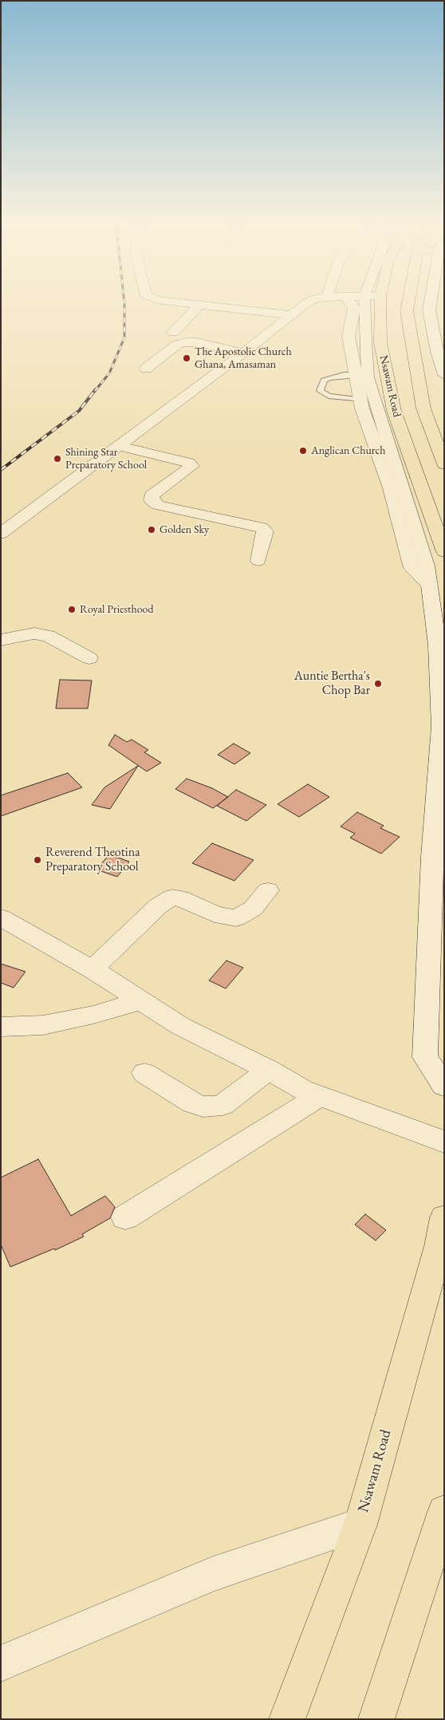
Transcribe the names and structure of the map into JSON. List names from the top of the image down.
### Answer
{
  "streets": {
    "highway": ["Nsawam Road"]
  },
  "places": [
    "The Apostolic Church Ghana, Amasaman",
    "Anglican Church",
    "Shining Star Preparatory School",
    "Golden Sky",
    "Royal Priesthood",
    "Auntie Bertha's Chop Bar",
    "Reverend Theotina Preparatory School"
  ]
}
